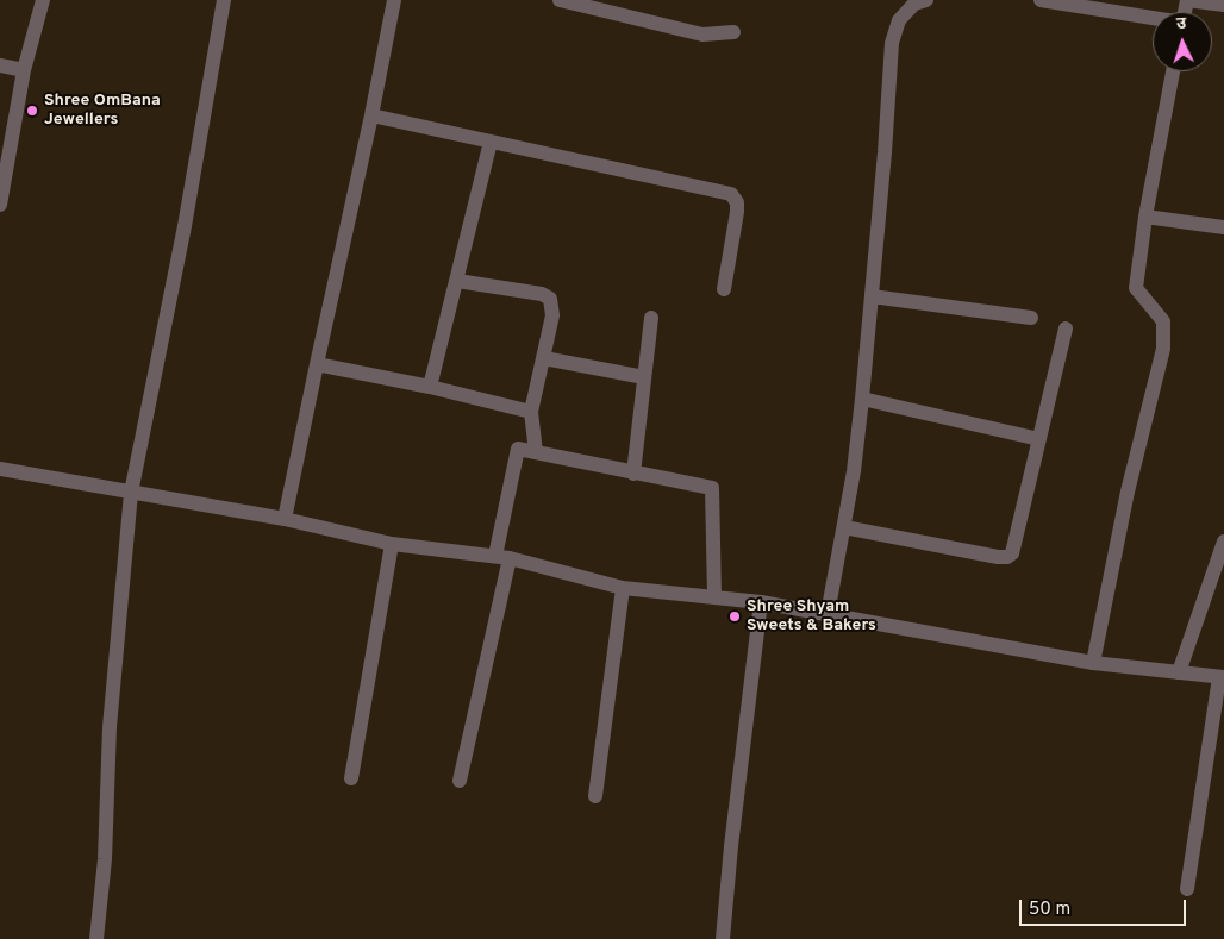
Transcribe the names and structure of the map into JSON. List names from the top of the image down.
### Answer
{
  "places": ["Shree OmBana Jewellers", "Shree Shyam Sweets & Bakers"],
  "scale_bar": "50 m",
  "north": "top"
}
